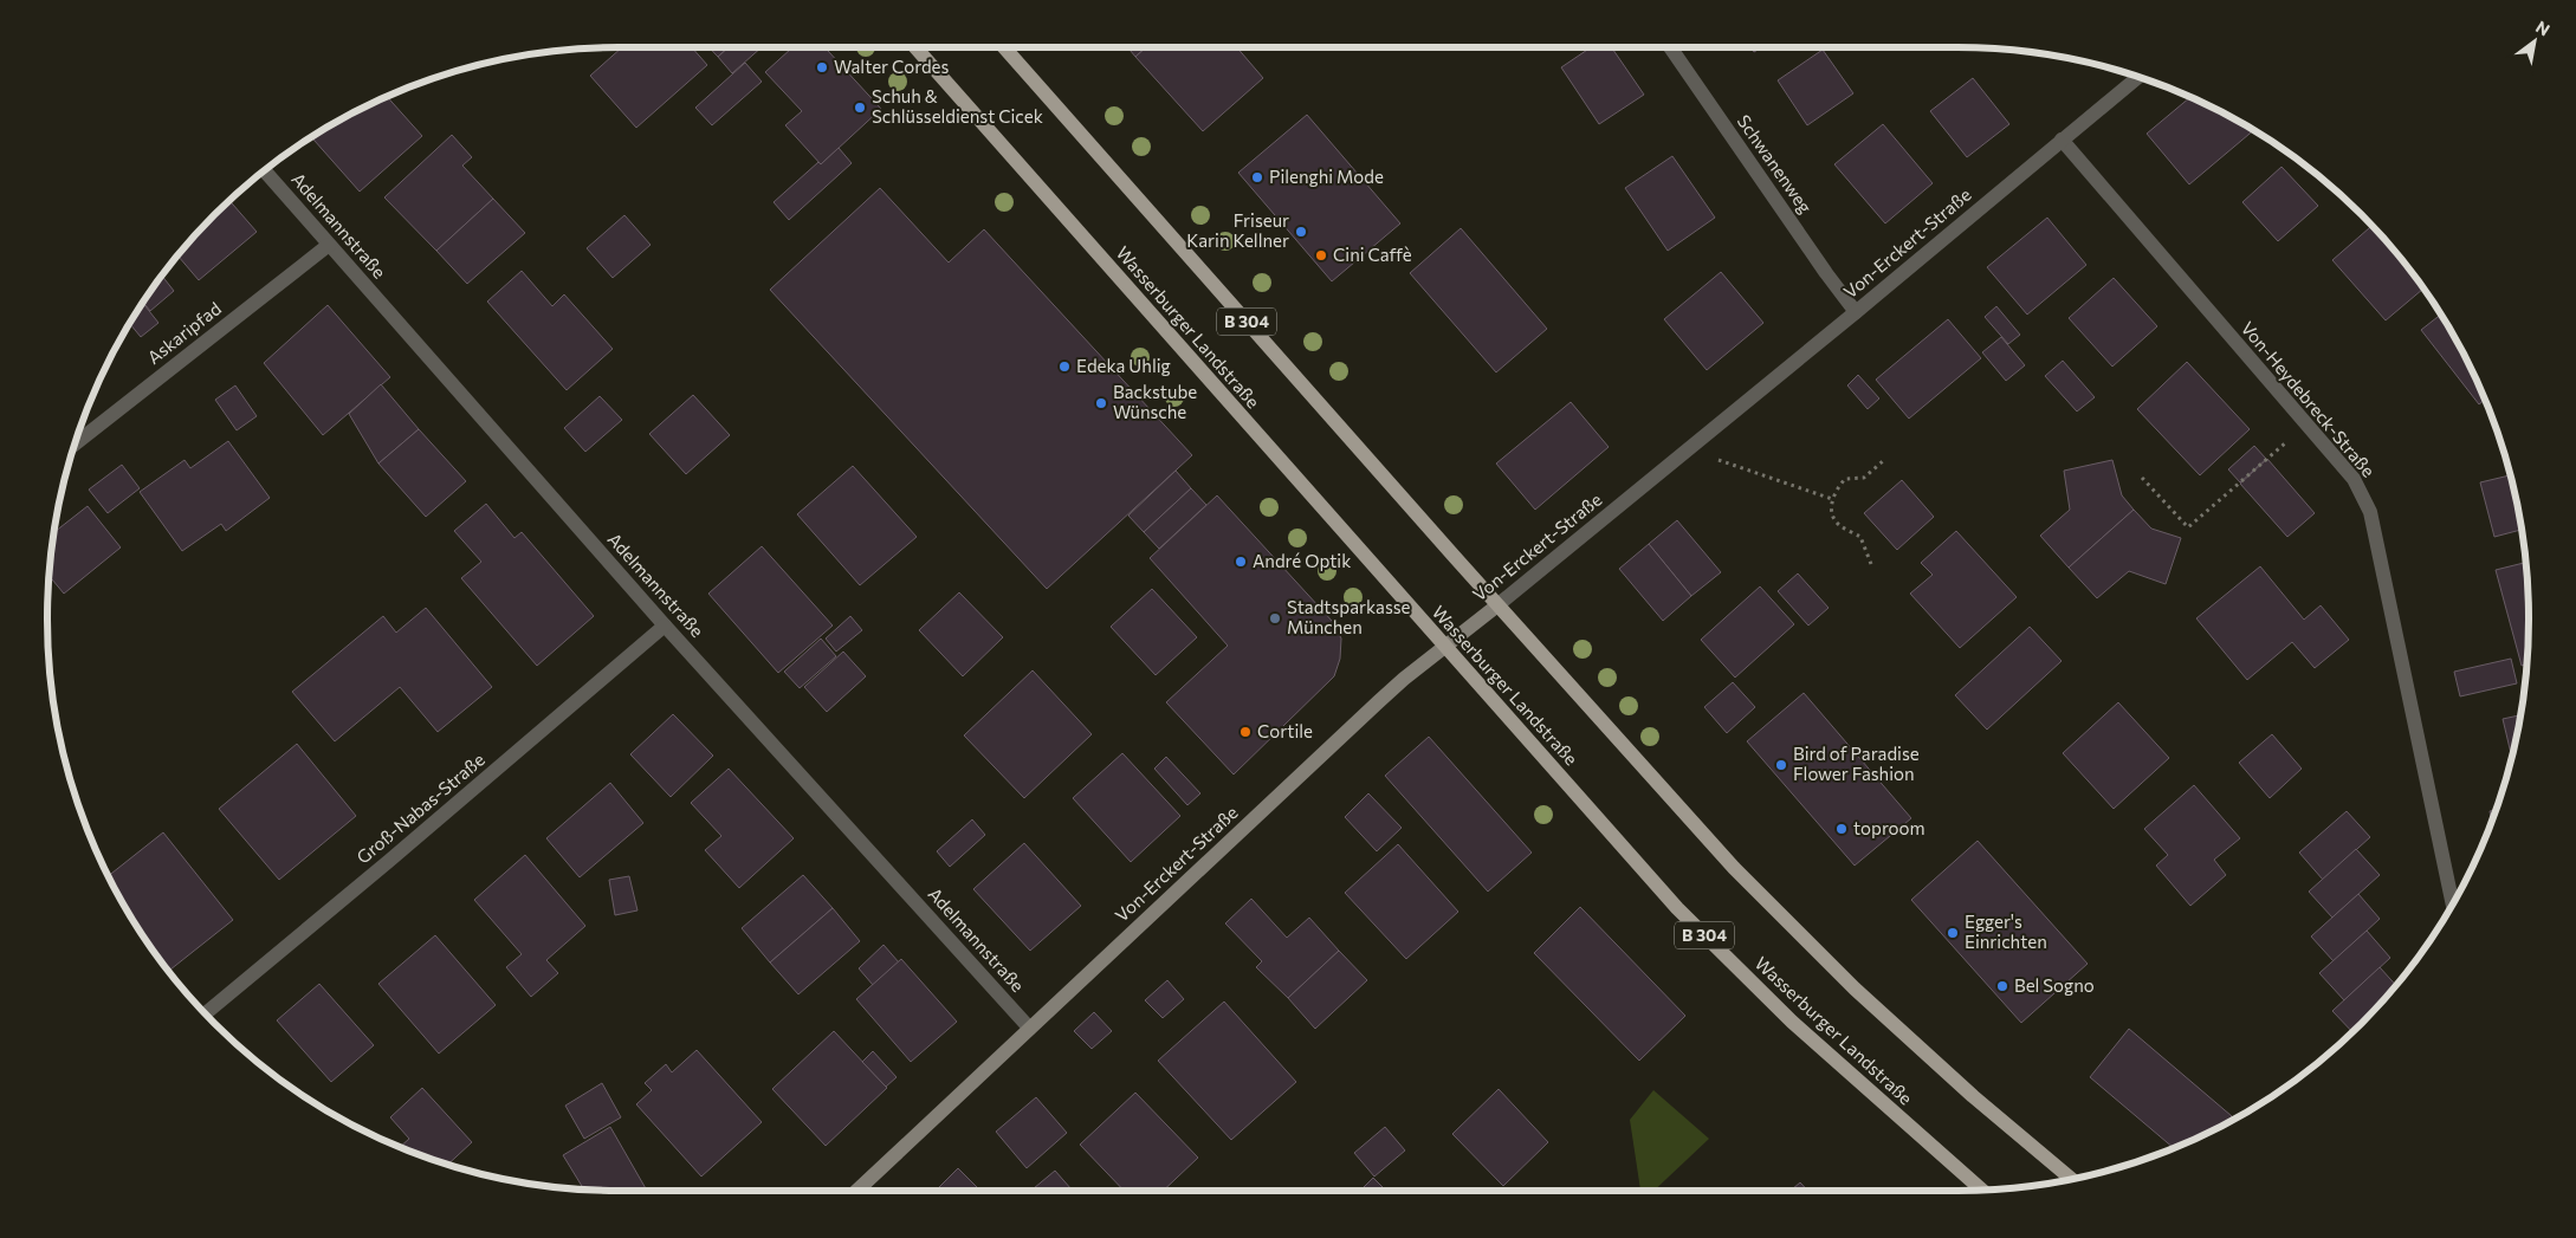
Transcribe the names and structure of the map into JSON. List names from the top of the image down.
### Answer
{
  "streets": {
    "main road": ["B 304", "Wasserburger Landstraße"],
    "street": [
      "Schwanenweg",
      "Adelmannstraße",
      "Von-Erckert-Straße",
      "Askaripfad",
      "Von-Heydebreck-Straße",
      "Groß-Nabas-Straße"
    ]
  },
  "crossings": [
    ["Schwanenweg", "Von-Erckert-Straße"],
    ["Adelmannstraße", "Von-Erckert-Straße"],
    ["Adelmannstraße", "Askaripfad"],
    ["Adelmannstraße", "Groß-Nabas-Straße"],
    ["Von-Erckert-Straße", "B 304"],
    ["Von-Erckert-Straße", "Wasserburger Landstraße"],
    ["Von-Erckert-Straße", "Von-Heydebreck-Straße"]
  ],
  "places": [
    "Walter Cordes",
    "Schuh & Schlüsseldienst Cicek",
    "Pilenghi Mode",
    "Friseur Karin Kellner",
    "Cini Caffè",
    "Edeka Uhlig",
    "Backstube Wünsche",
    "André Optik",
    "Stadtsparkasse München",
    "Cortile",
    "Bird of Paradise Flower Fashion",
    "toproom",
    "Egger's Einrichten",
    "Bel Sogno"
  ],
  "north": "top right"
}
